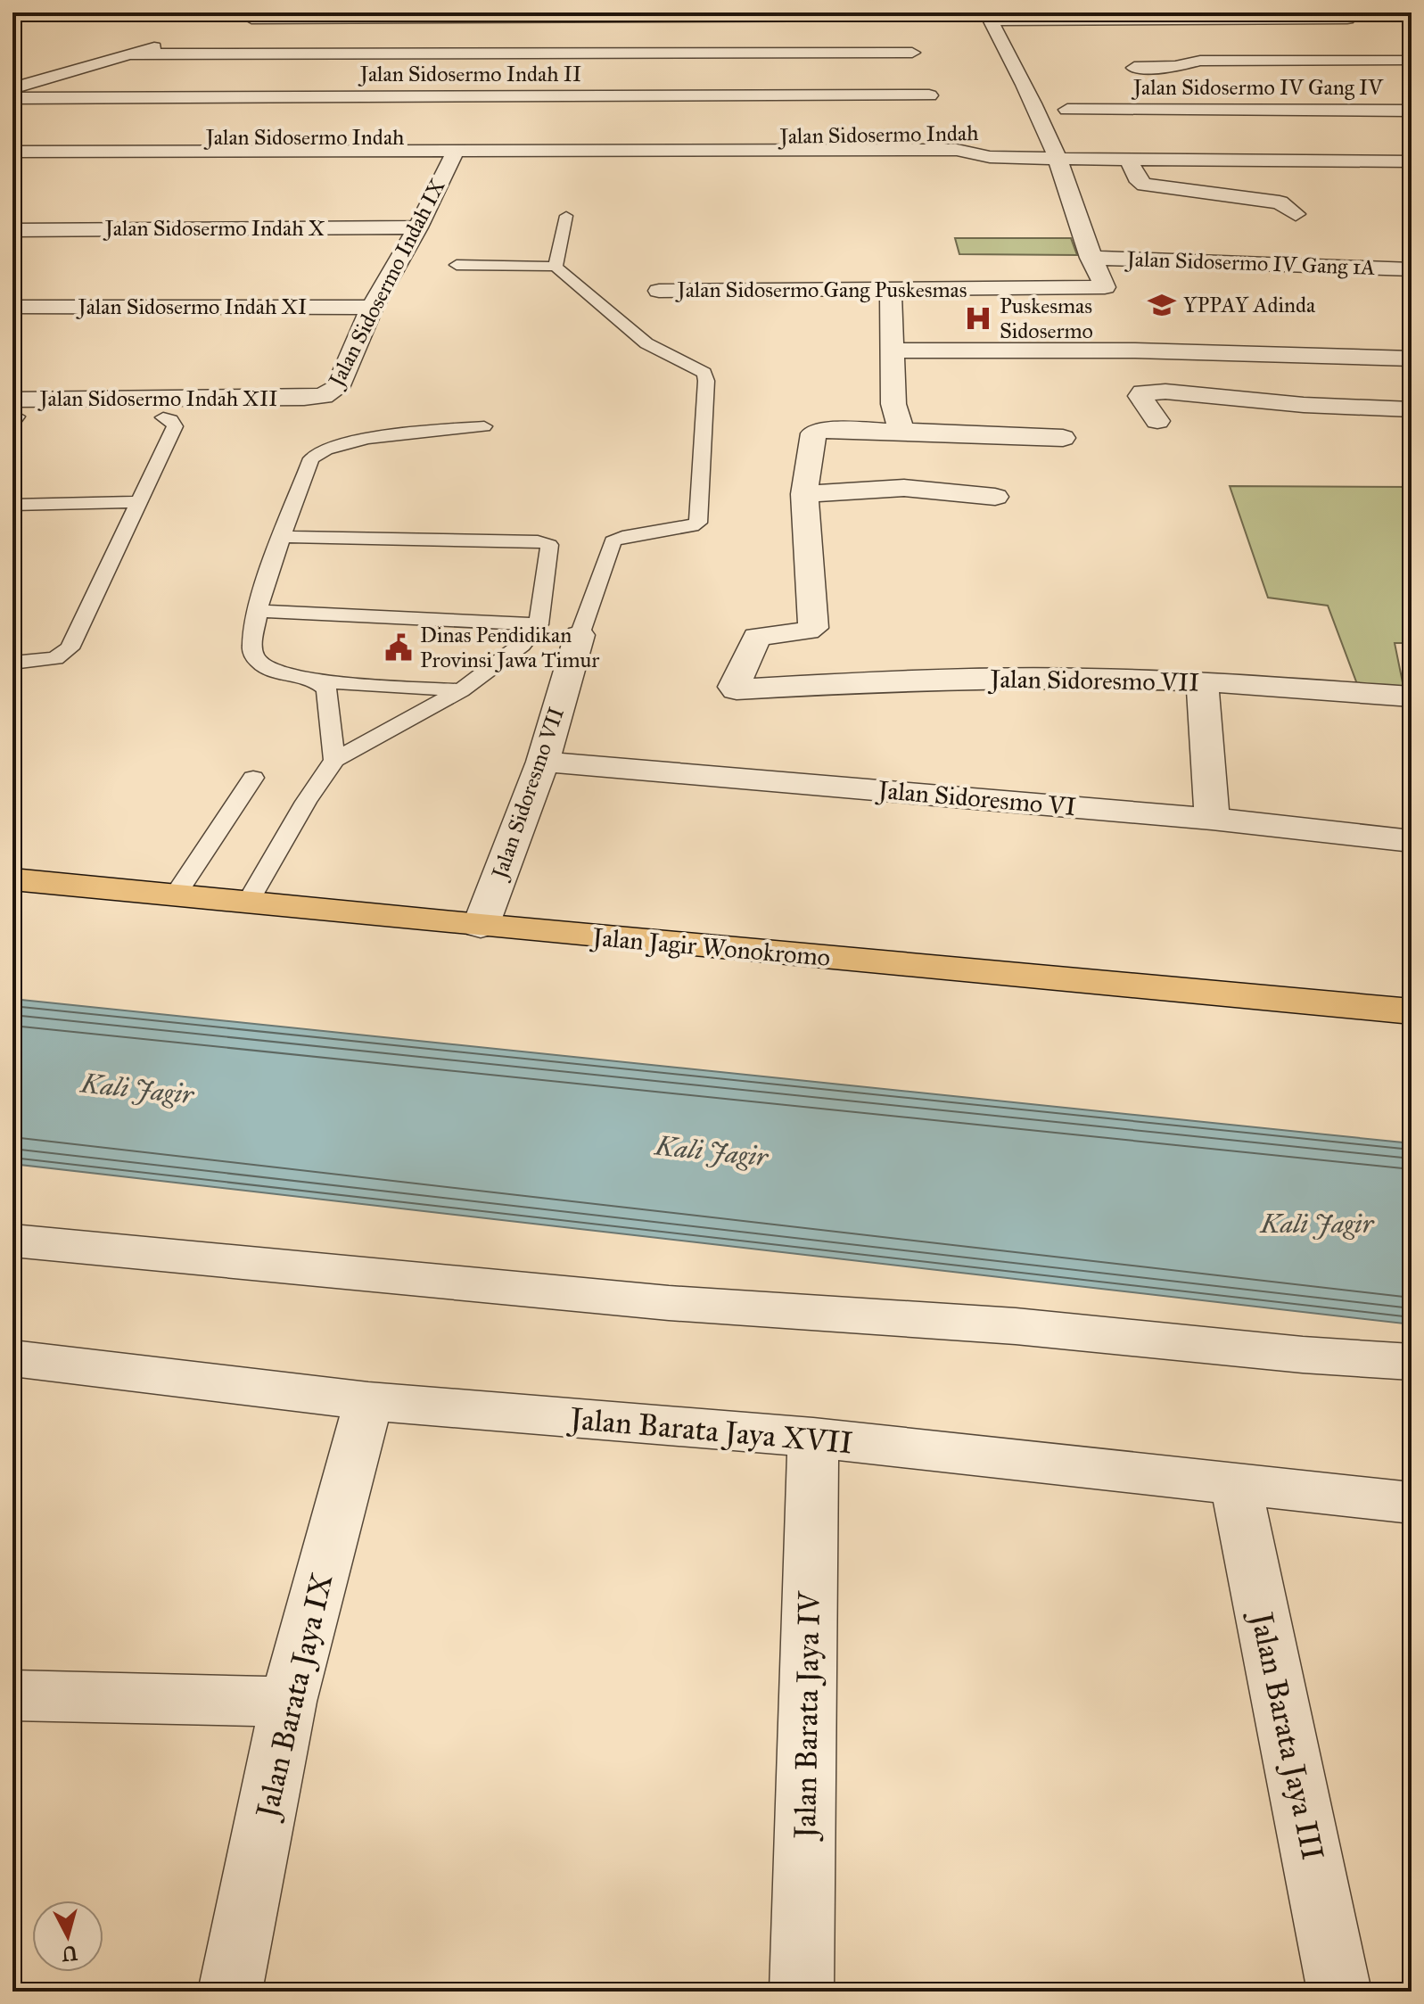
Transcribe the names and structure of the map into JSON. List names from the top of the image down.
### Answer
{
  "streets": {
    "main road": ["Jalan Jagir Wonokromo"],
    "street": [
      "Jalan Sidosermo Indah II",
      "Jalan Sidosermo IV Gang IV",
      "Jalan Sidosermo Indah",
      "Jalan Sidosermo Indah X",
      "Jalan Sidosermo IV Gang 1A",
      "Jalan Sidosermo Indah IX",
      "Jalan Sidosermo Gang Puskesmas",
      "Jalan Sidosermo Indah XI",
      "Jalan Sidosermo Indah XII",
      "Jalan Sidoresmo VII",
      "Jalan Sidoresmo VI",
      "Jalan Barata Jaya XVII",
      "Jalan Barata Jaya IX",
      "Jalan Barata Jaya IV",
      "Jalan Barata Jaya III"
    ]
  },
  "crossings": [
    ["Jalan Sidosermo IV Gang IV", "Jalan Sidosermo Indah"],
    ["Jalan Sidosermo Indah", "Jalan Sidosermo Indah IX"],
    ["Jalan Sidosermo Indah", "Jalan Sidosermo Gang Puskesmas"],
    ["Jalan Sidosermo Indah X", "Jalan Sidosermo Indah IX"],
    ["Jalan Sidosermo IV Gang 1A", "Jalan Sidosermo Gang Puskesmas"],
    ["Jalan Sidosermo Indah IX", "Jalan Sidosermo Indah XI"],
    ["Jalan Sidosermo Indah IX", "Jalan Sidosermo Indah XII"],
    ["Jalan Sidoresmo VII", "Jalan Sidoresmo VI"],
    ["Jalan Sidoresmo VII", "Jalan Jagir Wonokromo"],
    ["Jalan Barata Jaya XVII", "Jalan Barata Jaya IX"],
    ["Jalan Barata Jaya XVII", "Jalan Barata Jaya IV"],
    ["Jalan Barata Jaya XVII", "Jalan Barata Jaya III"]
  ],
  "water": ["Kali Jagir"],
  "places": {
    "school or university": ["YPPAY Adinda"],
    "hospital": ["Puskesmas Sidosermo"],
    "public building": ["Dinas Pendidikan Provinsi Jawa Timur"]
  },
  "north": "bottom"
}
